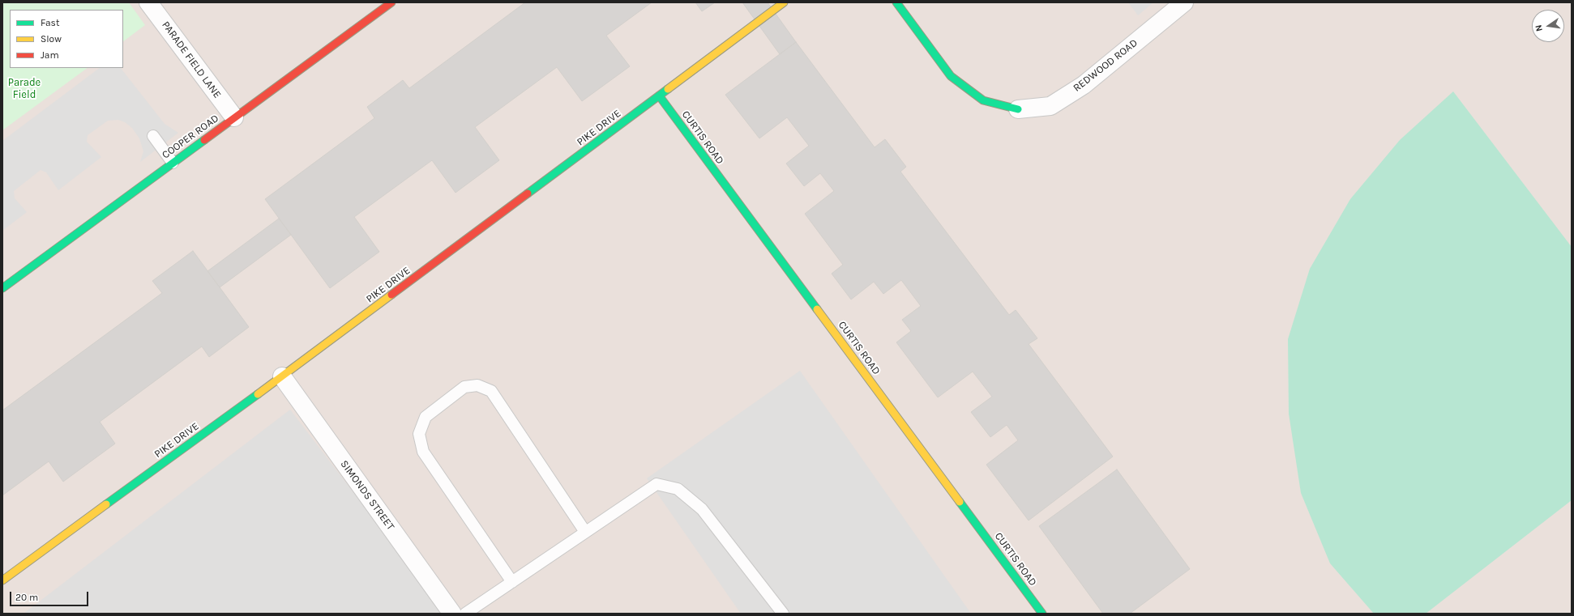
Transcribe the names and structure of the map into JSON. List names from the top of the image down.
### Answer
{
  "streets": {
    "street": [
      "PARADE FIELD LANE",
      "REDWOOD ROAD",
      "PIKE DRIVE",
      "COOPER ROAD",
      "CURTIS ROAD",
      "SIMONDS STREET"
    ]
  },
  "crossings": [
    ["PARADE FIELD LANE", "COOPER ROAD"],
    ["PIKE DRIVE", "CURTIS ROAD"],
    ["PIKE DRIVE", "SIMONDS STREET"]
  ],
  "parks": ["Parade Field"],
  "legend": ["Fast", "Slow", "Jam"],
  "scale_bar": "20 m",
  "north": "left"
}
